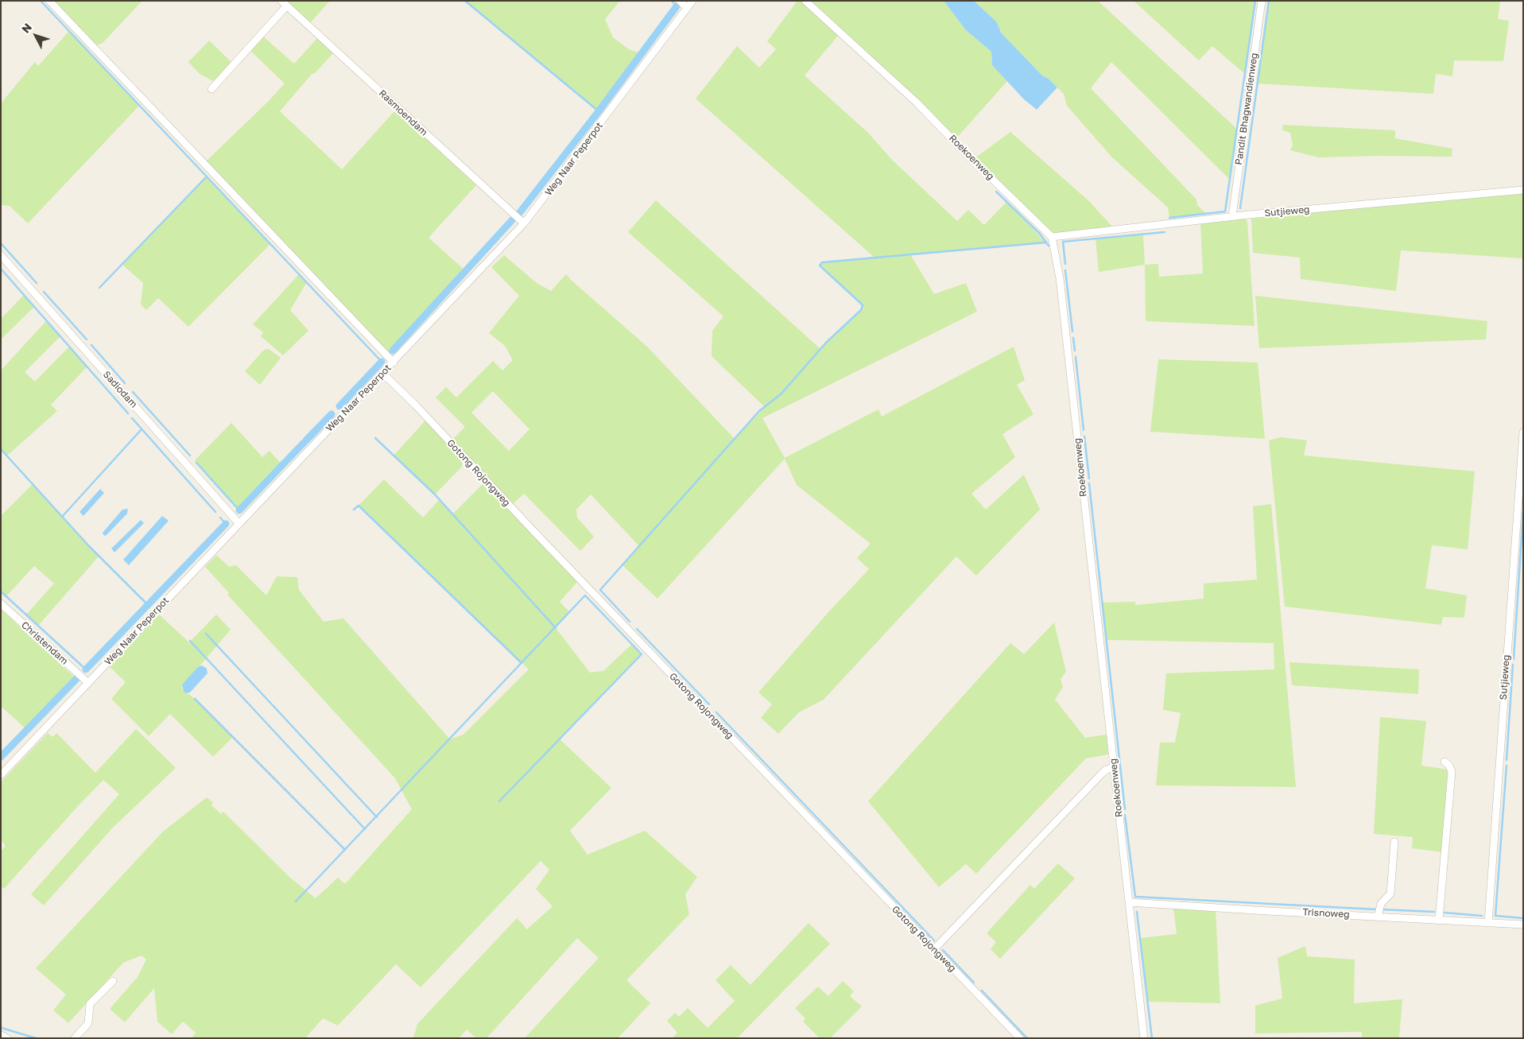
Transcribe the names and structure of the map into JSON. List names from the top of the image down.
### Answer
{
  "streets": {
    "street": [
      "Pandit Bhagwandienweg",
      "Rasmoendam",
      "Roekoenweg",
      "Weg Naar Peperpot",
      "Sutjieweg",
      "Sadiodam",
      "Gotong Rojongweg",
      "Christendam",
      "Trisnoweg"
    ]
  },
  "crossings": [
    ["Pandit Bhagwandienweg", "Sutjieweg"],
    ["Rasmoendam", "Weg Naar Peperpot"],
    ["Roekoenweg", "Sutjieweg"],
    ["Roekoenweg", "Trisnoweg"],
    ["Weg Naar Peperpot", "Sadiodam"],
    ["Weg Naar Peperpot", "Gotong Rojongweg"],
    ["Weg Naar Peperpot", "Christendam"],
    ["Sutjieweg", "Trisnoweg"]
  ],
  "north": "top left"
}
